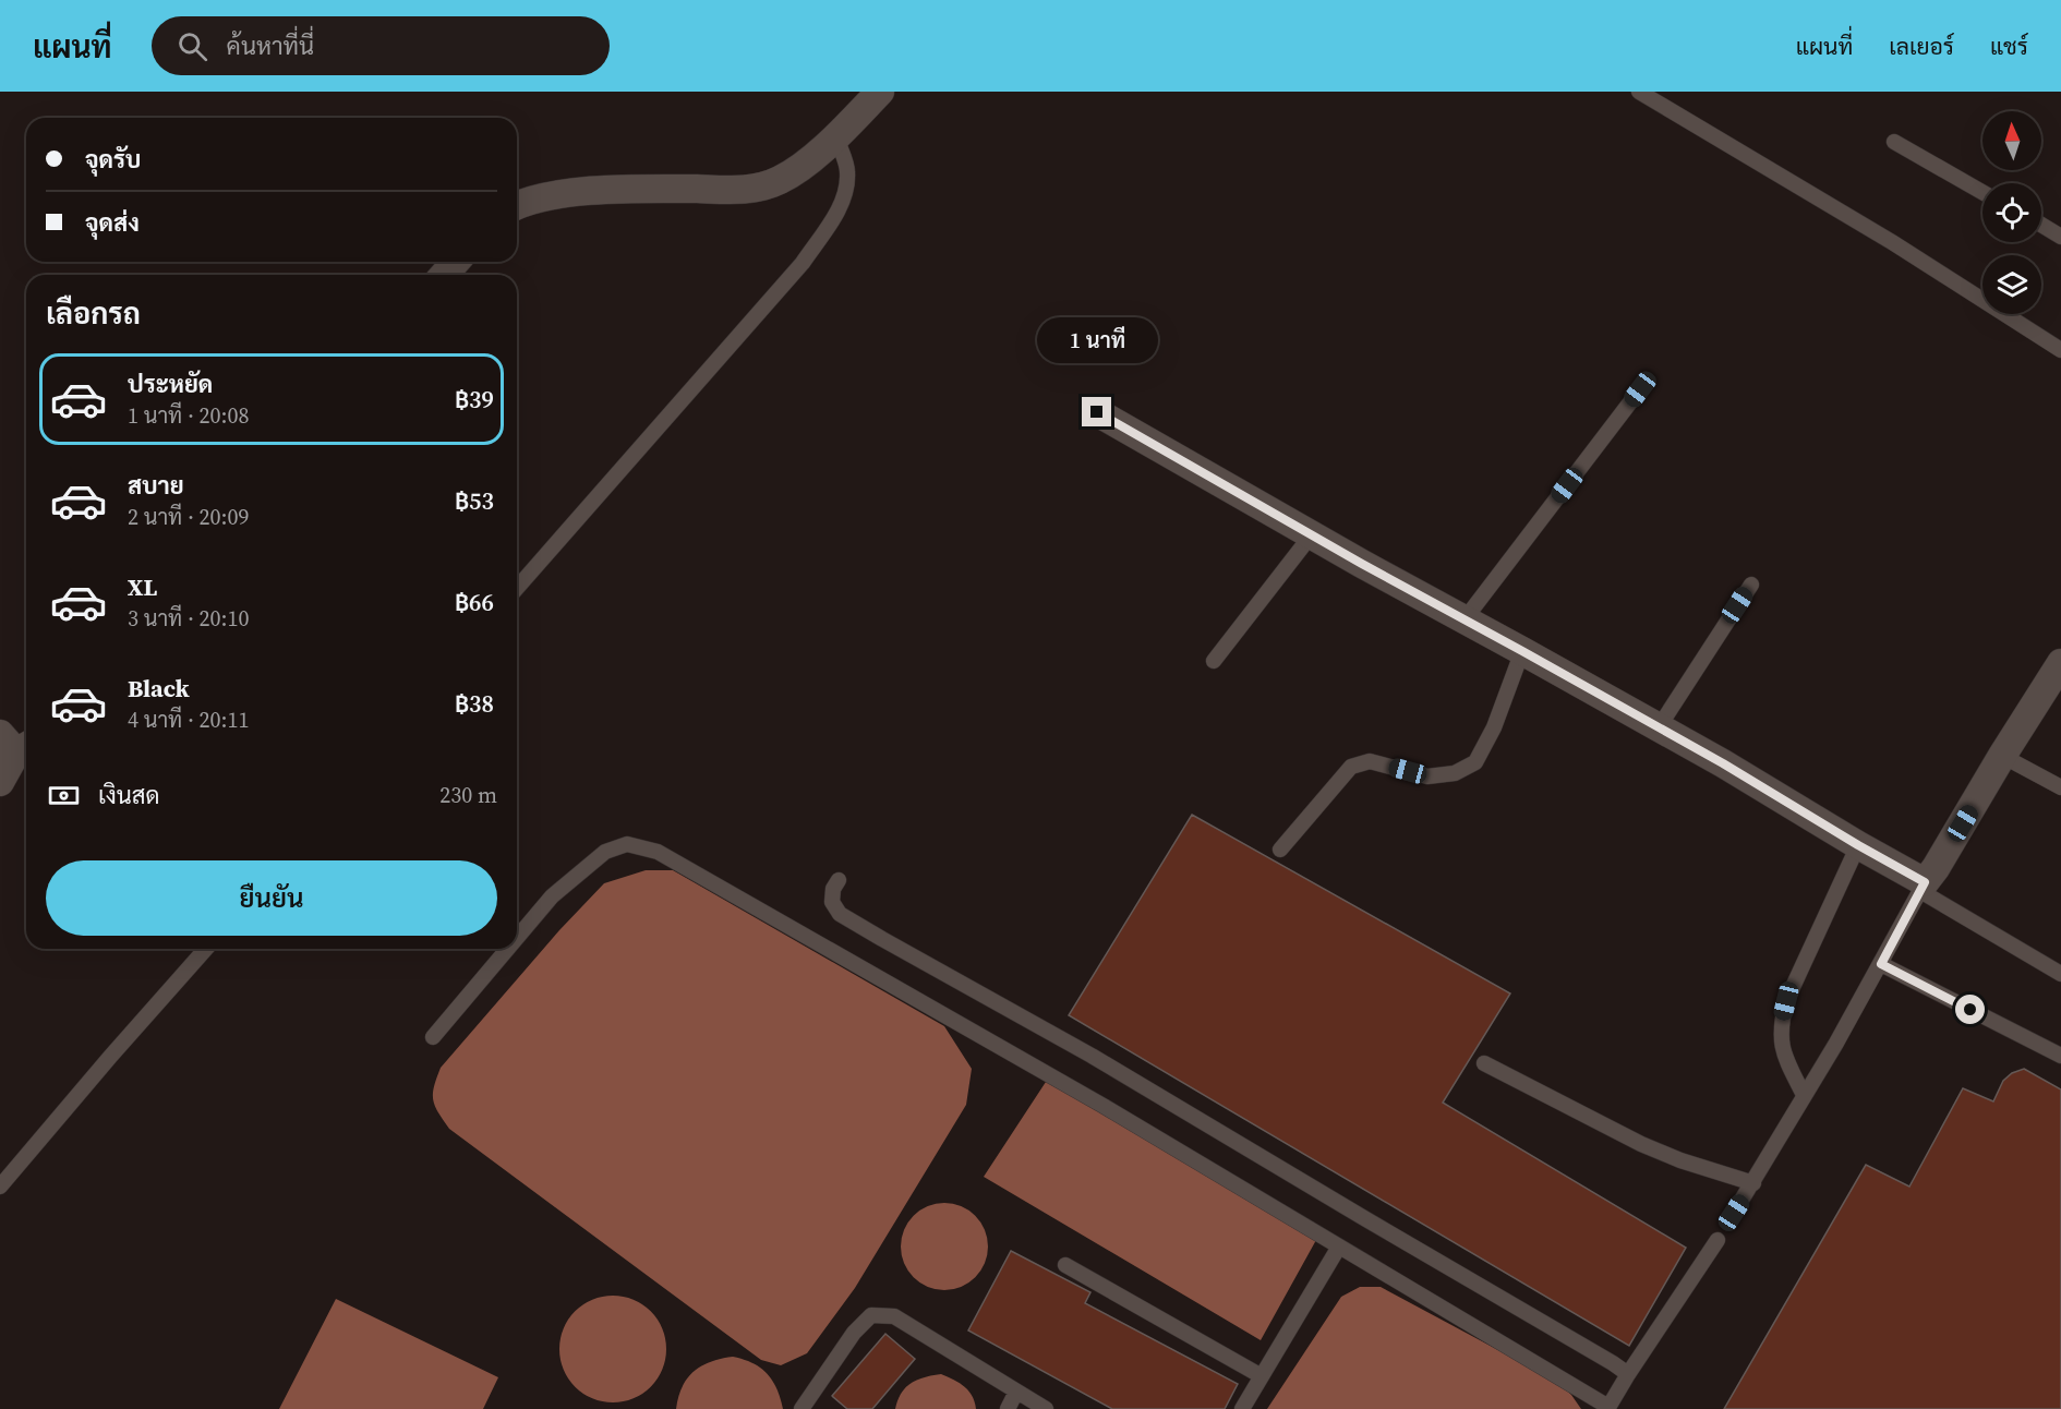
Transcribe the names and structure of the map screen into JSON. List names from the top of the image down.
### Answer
{
  "north": "top",
  "page": {
    "header": "แผนที่",
    "search": "ค้นหาที่นี่",
    "nav": ["แผนที่", "เลเยอร์", "แชร์"],
    "banner": ["จุดรับ", "จุดส่ง"],
    "heading": "เลือกรถ",
    "bubble": "1 นาที",
    "list": [
      {
        "name": "ประหยัด",
        "note": "1 นาที · 20:08",
        "value": "฿39"
      },
      {
        "name": "สบาย",
        "note": "2 นาที · 20:09",
        "value": "฿53"
      },
      {
        "name": "XL",
        "note": "3 นาที · 20:10",
        "value": "฿66"
      },
      {
        "name": "Black",
        "note": "4 นาที · 20:11",
        "value": "฿38"
      }
    ],
    "pay": ["เงินสด", "230 m"],
    "buttons": "ยืนยัน"
  }
}
